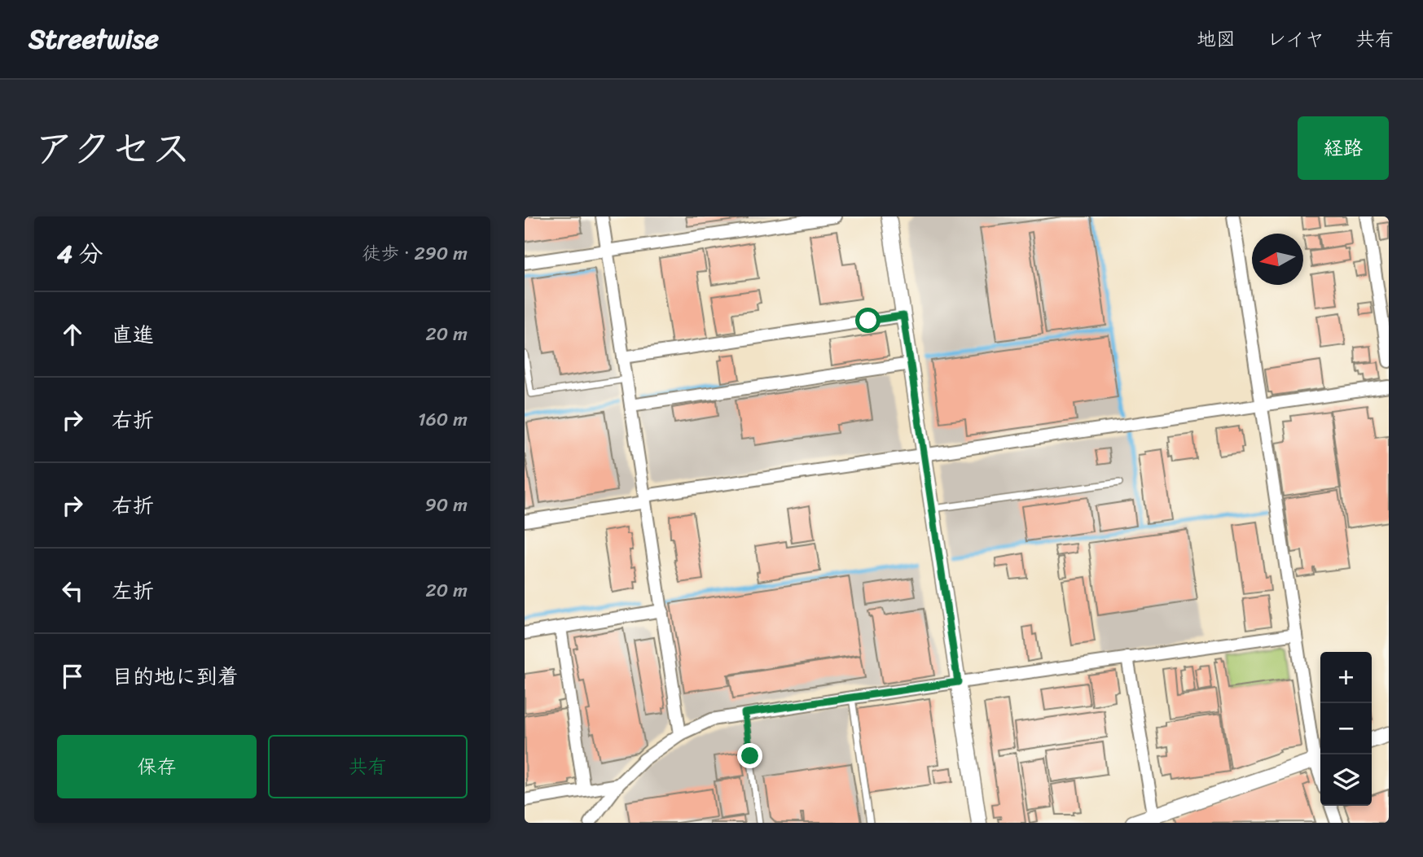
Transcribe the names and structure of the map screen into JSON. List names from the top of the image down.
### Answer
{
  "north": "left",
  "page": {
    "header": "Streetwise",
    "nav": ["地図", "レイヤ", "共有"],
    "title": "アクセス",
    "buttons": [
      "経路",
      ["保存", "共有"]
    ],
    "heading": ["4 分", "徒歩 · 290 m"],
    "list": [
      ["直進", "20 m"],
      ["右折", "160 m"],
      ["右折", "90 m"],
      ["左折", "20 m"],
      "目的地に到着"
    ],
    "map_buttons": ["+", "−"]
  }
}
